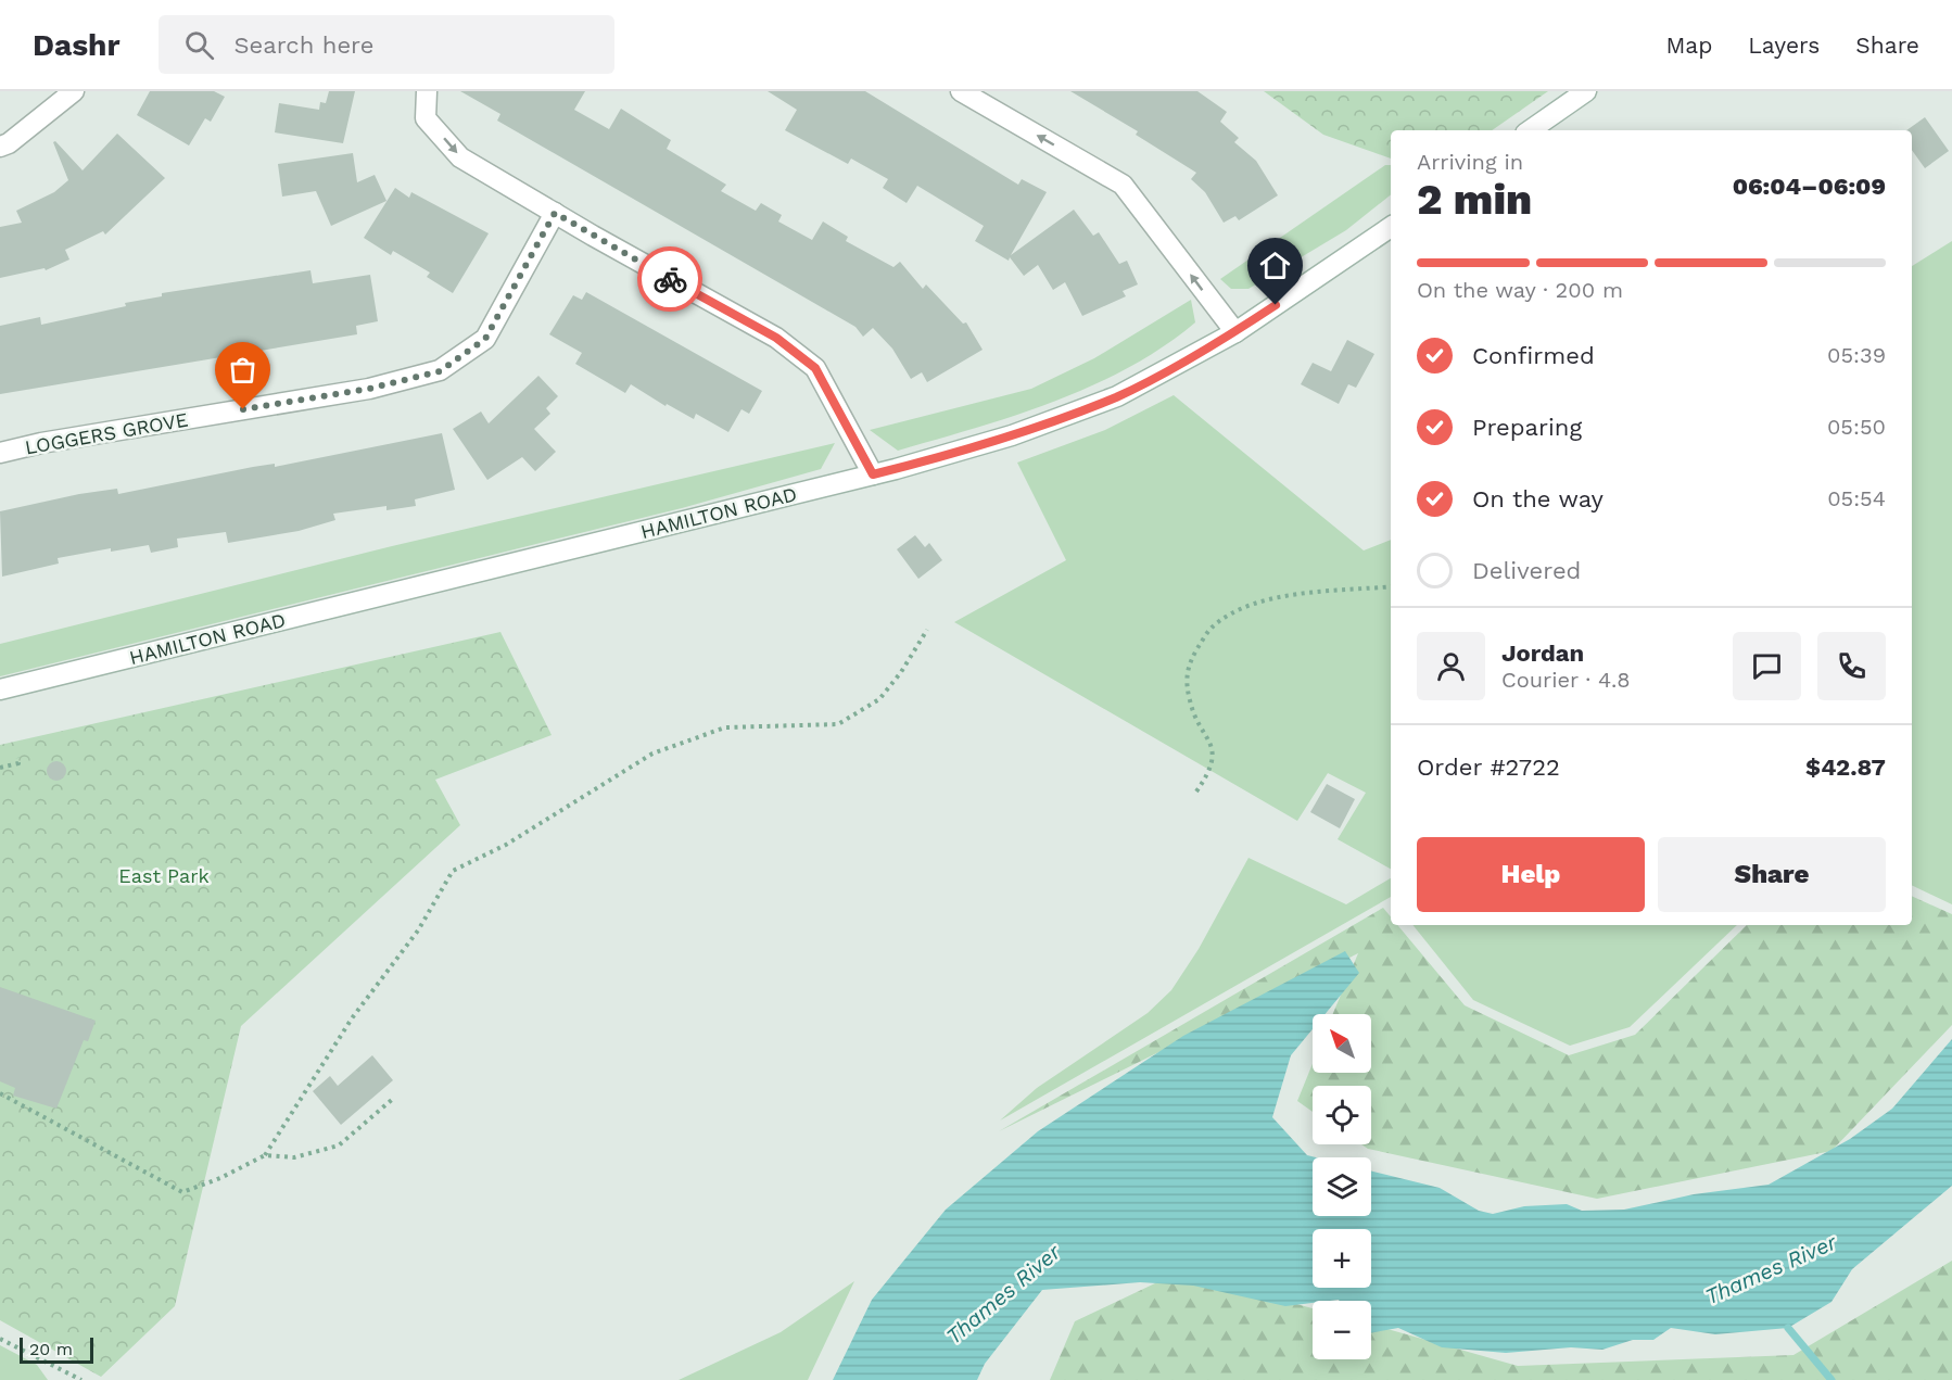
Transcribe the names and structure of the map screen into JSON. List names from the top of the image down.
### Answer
{
  "streets": {
    "street": ["LOGGERS GROVE", "HAMILTON ROAD"]
  },
  "water": ["Thames River"],
  "parks": ["East Park"],
  "scale_bar": "20 m",
  "north": "top left",
  "page": {
    "header": "Dashr",
    "search": "Search here",
    "nav": ["Map", "Layers", "Share"],
    "heading": ["2 min", "Arriving in", "06:04–06:09"],
    "panel": [
      "Jordan",
      "Courier · 4.8",
      "Order #2722",
      "$42.87"
    ],
    "bar": "On the way · 200 m",
    "list": [
      ["Confirmed", "05:39"],
      ["Preparing", "05:50"],
      ["On the way", "05:54"],
      "Delivered"
    ],
    "buttons": ["Help", "Share"],
    "map_buttons": ["+", "−"],
    "scale": "20 m"
  }
}
